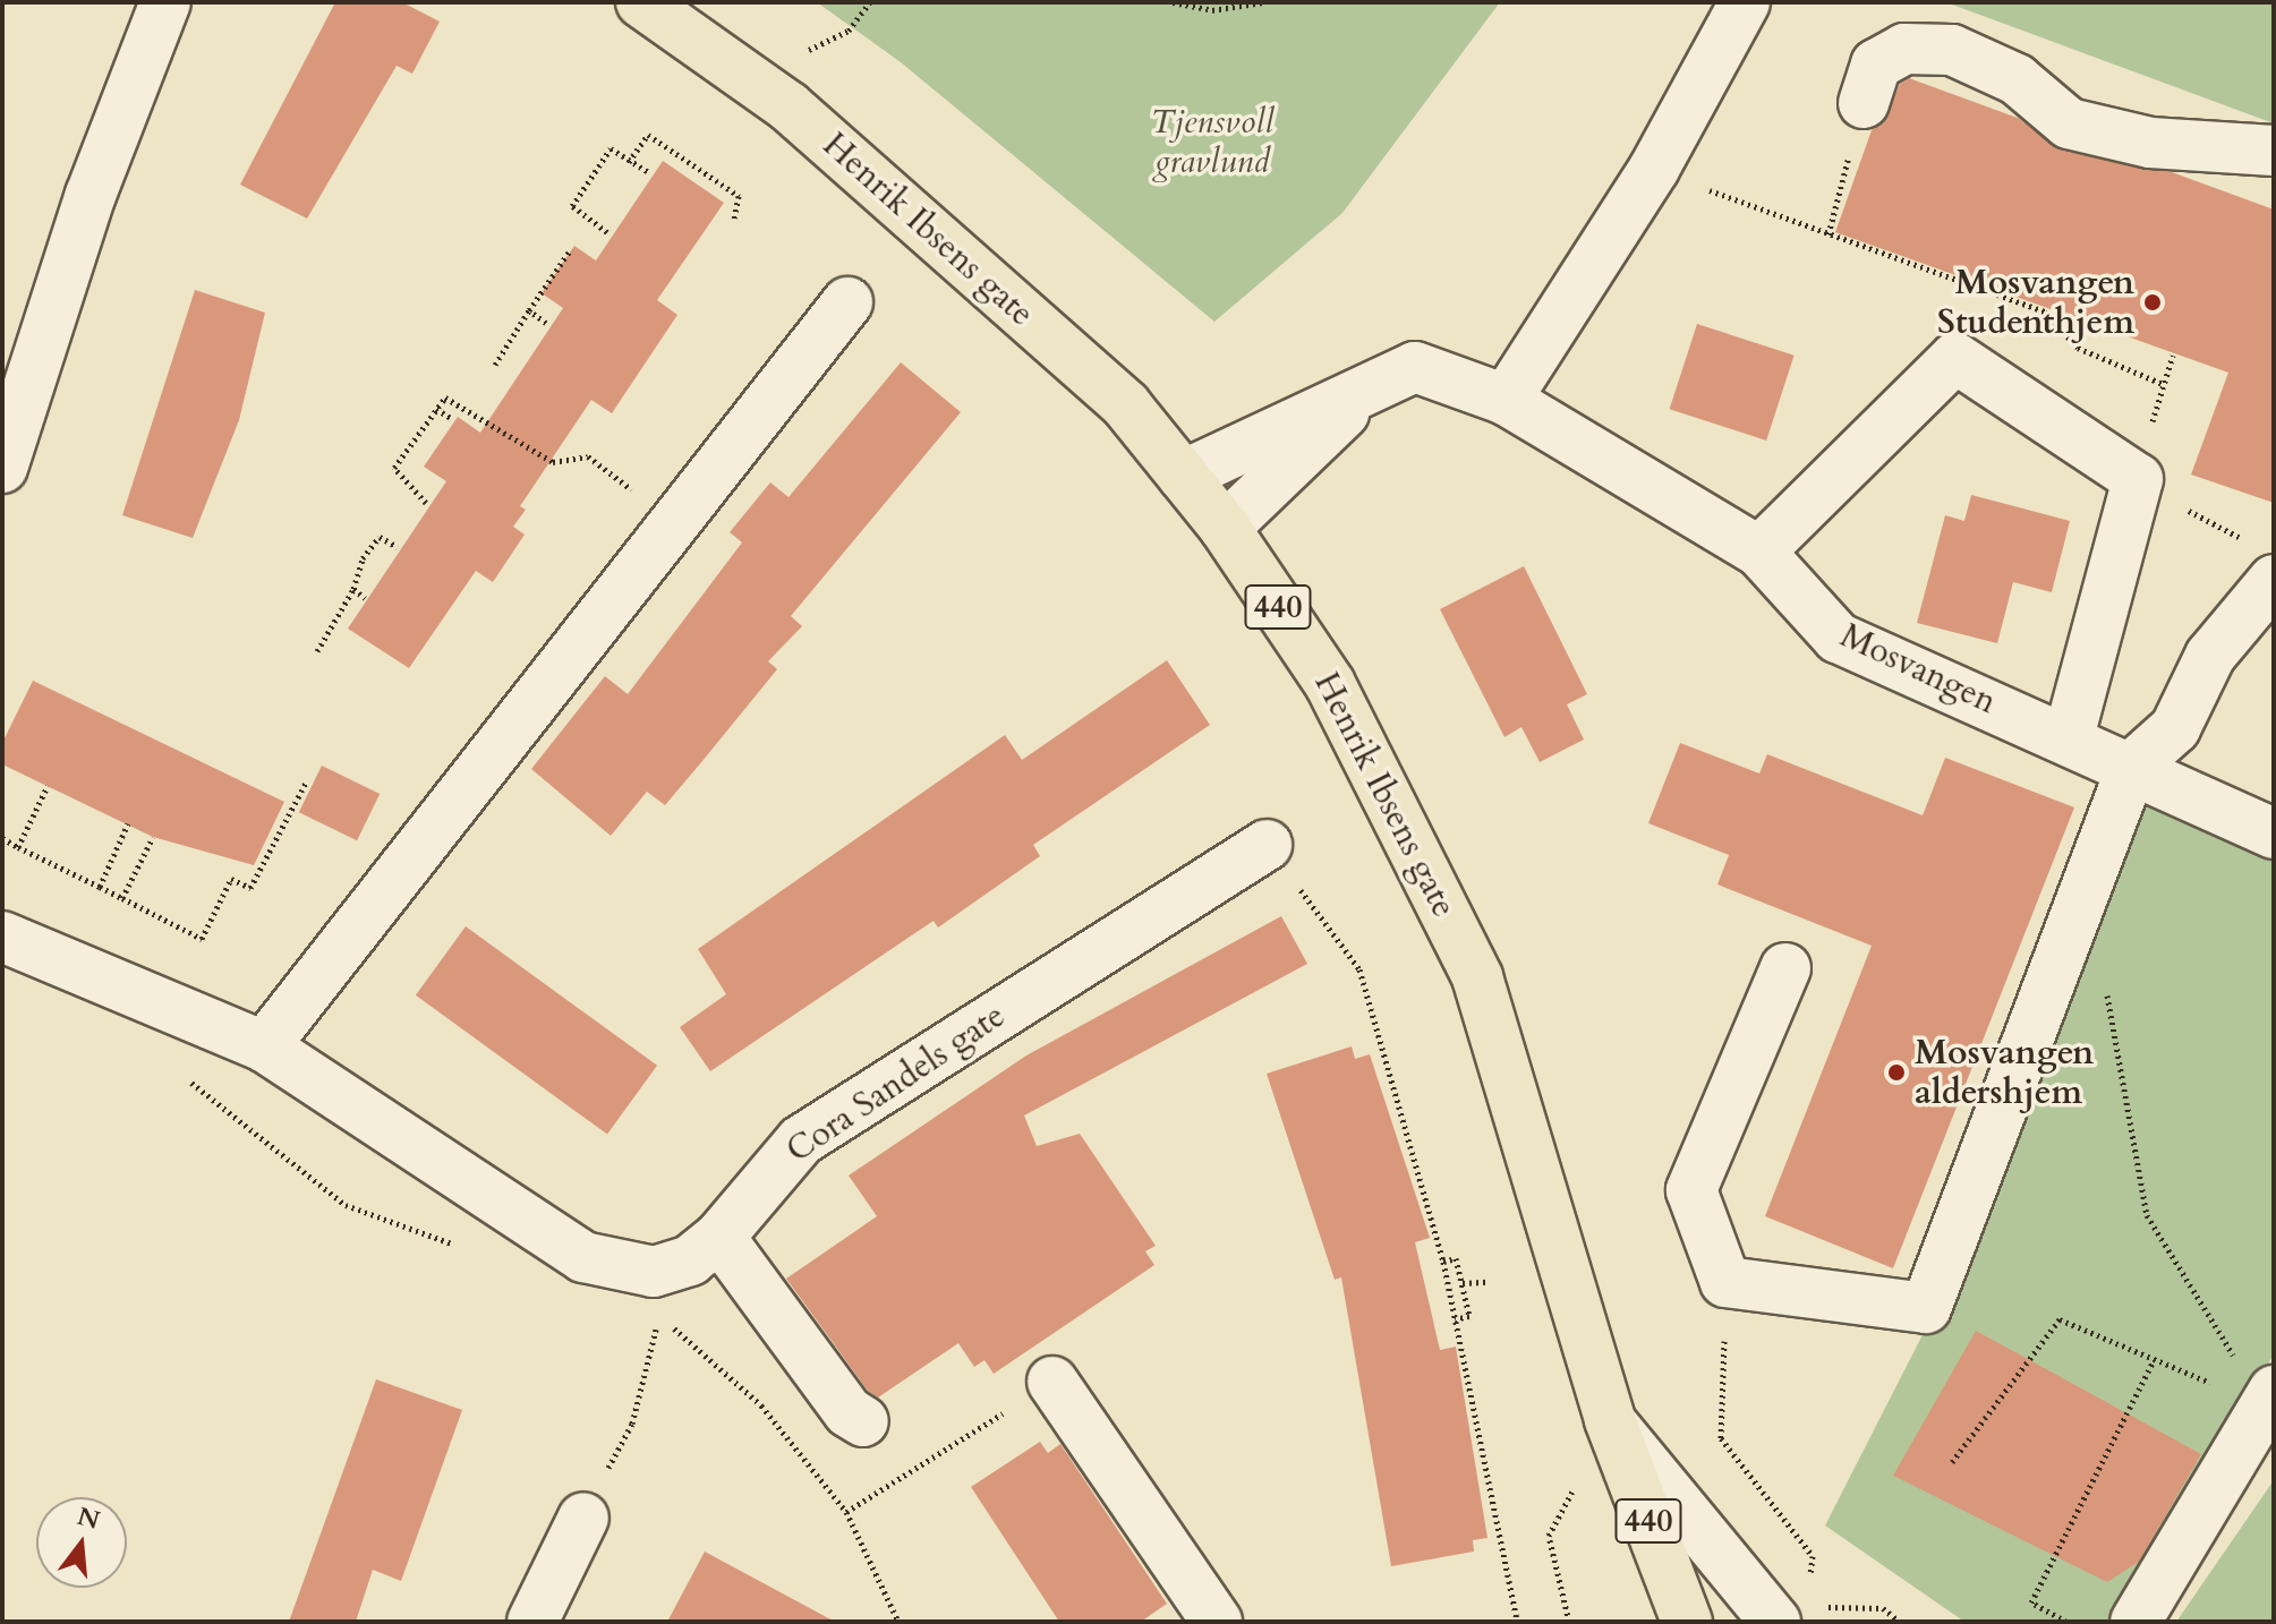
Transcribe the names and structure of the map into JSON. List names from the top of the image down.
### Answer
{
  "streets": {
    "main road": ["Henrik Ibsens gate", "440"],
    "street": ["Mosvangen", "Cora Sandels gate"]
  },
  "crossings": [
    ["Henrik Ibsens gate", "Mosvangen"]
  ],
  "parks": ["Tjensvoll gravlund"],
  "places": ["Mosvangen Studenthjem", "Mosvangen aldershjem"],
  "north": "top"
}
